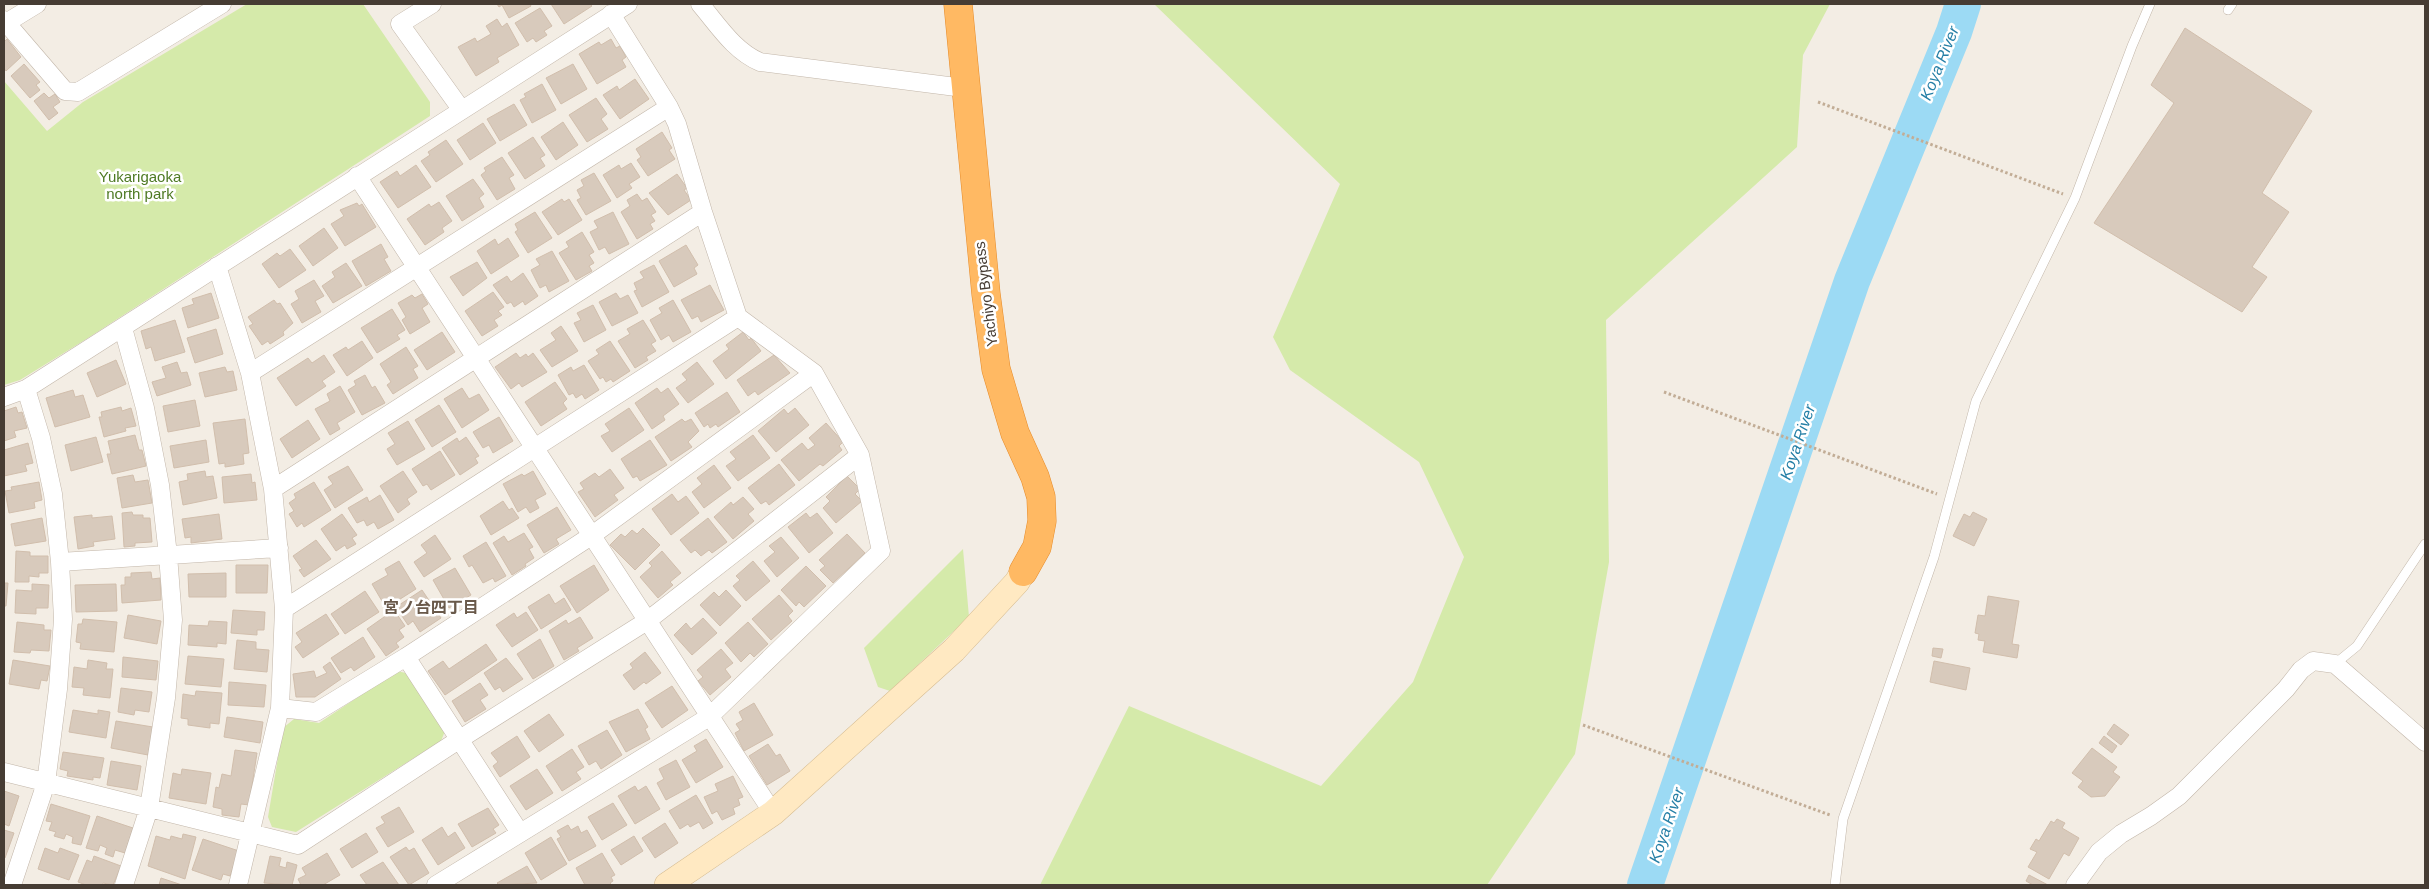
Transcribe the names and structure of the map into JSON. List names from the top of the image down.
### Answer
{
  "streets": {
    "highway": ["Yachiyo Bypass"]
  },
  "districts": ["宮ノ台四丁目"],
  "water": ["Koya River"],
  "parks": ["Yukarigaoka north park"]
}
